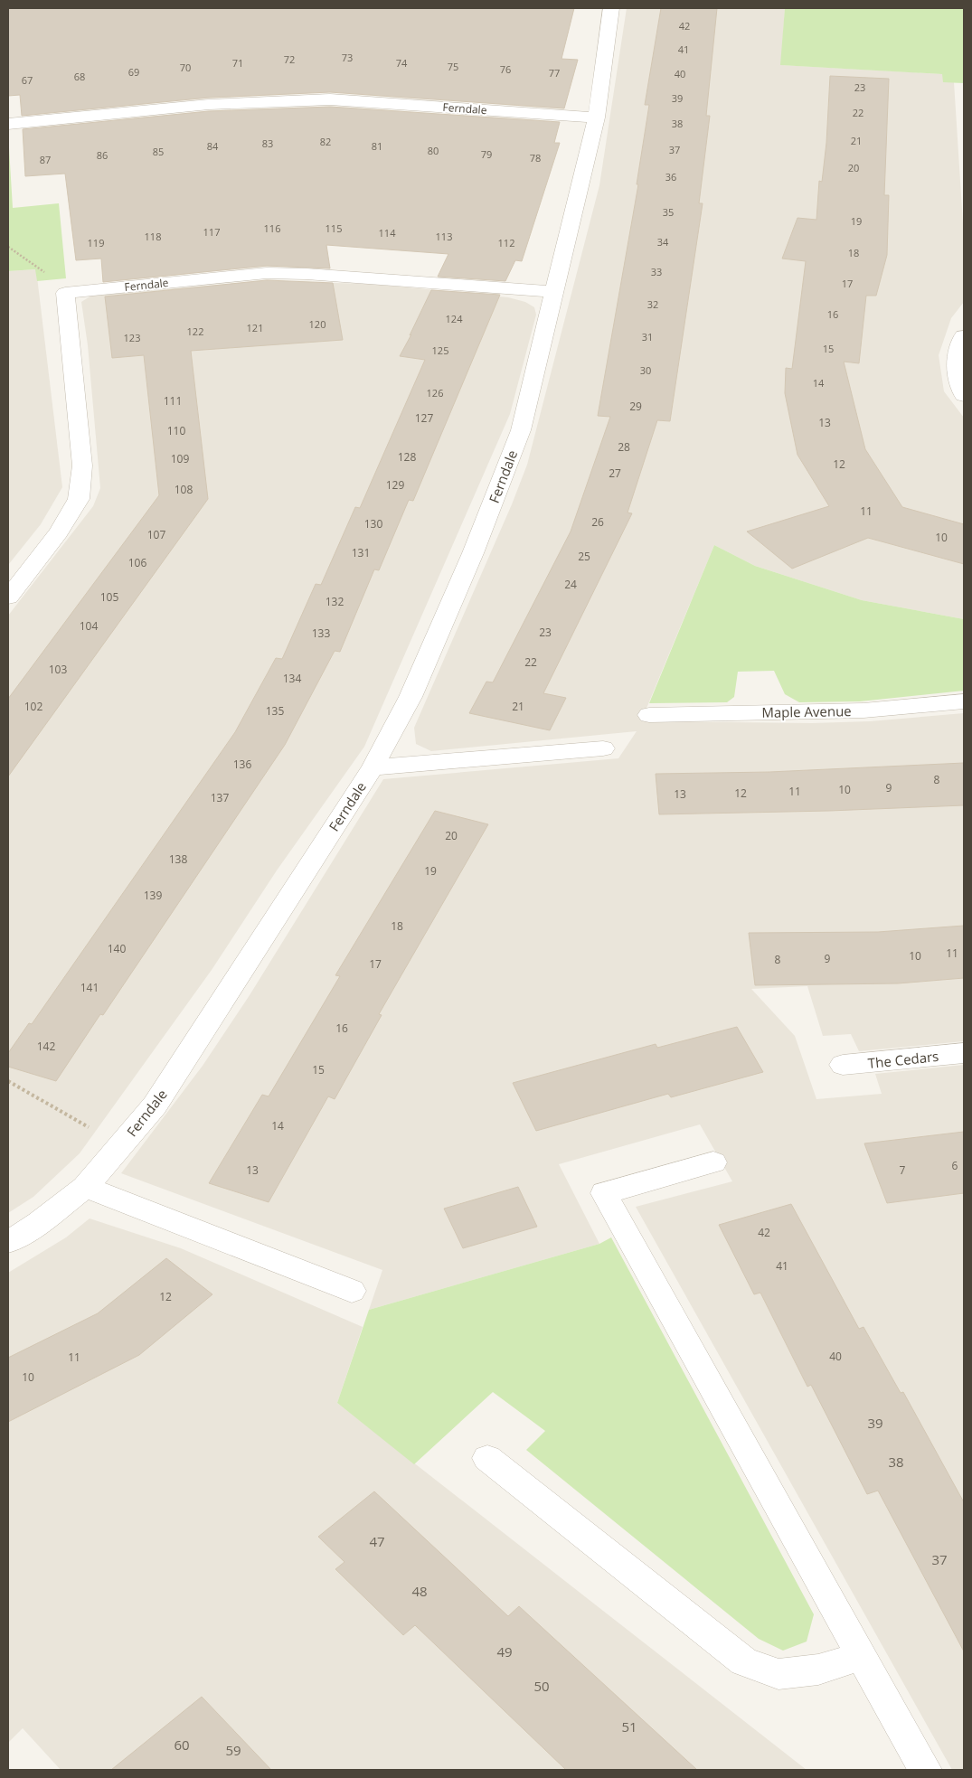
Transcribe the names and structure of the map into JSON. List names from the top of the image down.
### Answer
{
  "streets": {
    "street": ["Ferndale", "Maple Avenue", "The Cedars"]
  },
  "house_numbers": [
    "42",
    "41",
    "73",
    "72",
    "71",
    "74",
    "75",
    "70",
    "76",
    "69",
    "77",
    "40",
    "68",
    "67",
    "23",
    "39",
    "22",
    "38",
    "21",
    "82",
    "83",
    "84",
    "81",
    "37",
    "80",
    "85",
    "79",
    "86",
    "78",
    "87",
    "20",
    "36",
    "35",
    "19",
    "116",
    "115",
    "117",
    "114",
    "118",
    "113",
    "34",
    "119",
    "112",
    "18",
    "33",
    "17",
    "32",
    "16",
    "124",
    "120",
    "121",
    "122",
    "31",
    "123",
    "15",
    "125",
    "30",
    "14",
    "126",
    "111",
    "29",
    "127",
    "13",
    "110",
    "28",
    "128",
    "109",
    "12",
    "27",
    "129",
    "108",
    "11",
    "26",
    "130",
    "107",
    "10",
    "131",
    "25",
    "106",
    "24",
    "105",
    "132",
    "104",
    "23",
    "133",
    "22",
    "103",
    "134",
    "102",
    "21",
    "135",
    "136",
    "8",
    "9",
    "10",
    "11",
    "12",
    "13",
    "137",
    "20",
    "138",
    "19",
    "139",
    "18",
    "140",
    "11",
    "10",
    "9",
    "8",
    "17",
    "141",
    "16",
    "142",
    "15",
    "14",
    "6",
    "13",
    "7",
    "42",
    "41",
    "12",
    "40",
    "11",
    "10",
    "39",
    "38",
    "47",
    "37",
    "48",
    "49",
    "50",
    "51",
    "60",
    "59"
  ]
}
